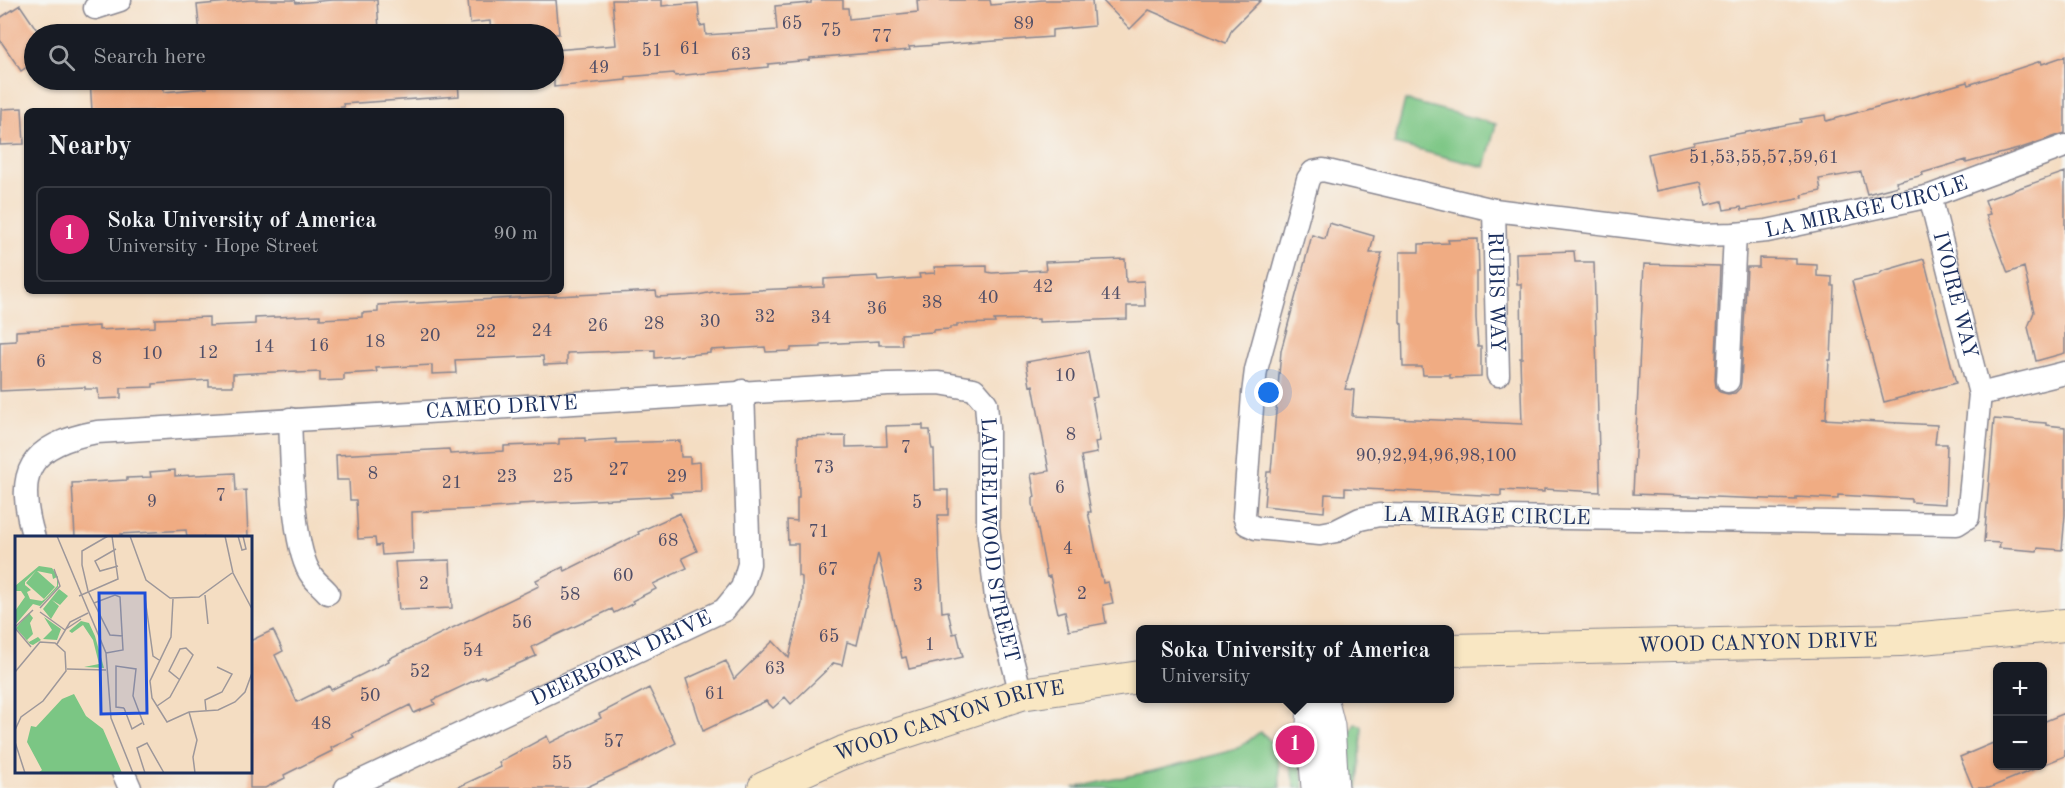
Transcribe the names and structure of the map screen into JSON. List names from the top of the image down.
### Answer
{
  "streets": {
    "main road": ["WOOD CANYON DRIVE"],
    "street": [
      "LA MIRAGE CIRCLE",
      "RUBIS WAY",
      "IVOIRE WAY",
      "CAMEO DRIVE",
      "LAURELWOOD STREET",
      "DEERBORN DRIVE"
    ]
  },
  "crossings": [
    ["LA MIRAGE CIRCLE", "RUBIS WAY"],
    ["LA MIRAGE CIRCLE", "IVOIRE WAY"],
    ["CAMEO DRIVE", "LAURELWOOD STREET"],
    ["CAMEO DRIVE", "DEERBORN DRIVE"],
    ["LAURELWOOD STREET", "WOOD CANYON DRIVE"]
  ],
  "house_numbers": [
    "65",
    "89",
    "75",
    "77",
    "61",
    "51",
    "63",
    "49",
    "51,53,55,57,59,61",
    "42",
    "44",
    "40",
    "38",
    "36",
    "32",
    "34",
    "30",
    "28",
    "26",
    "24",
    "22",
    "20",
    "18",
    "16",
    "14",
    "12",
    "10",
    "8",
    "6",
    "10",
    "8",
    "7",
    "90,92,94,96,98,100",
    "73",
    "27",
    "8",
    "23",
    "25",
    "29",
    "21",
    "6",
    "7",
    "9",
    "5",
    "71",
    "68",
    "4",
    "67",
    "60",
    "2",
    "3",
    "2",
    "58",
    "56",
    "65",
    "1",
    "54",
    "63",
    "52",
    "61",
    "50",
    "48",
    "57",
    "55"
  ],
  "page": {
    "search": "Search here",
    "heading": "Nearby",
    "list": [
      {
        "mark": "1",
        "name": "Soka University of America",
        "note": "University · Hope Street",
        "value": "90 m"
      }
    ],
    "popup": ["Soka University of America", "University"],
    "map_buttons": ["+", "−"],
    "pins": "1"
  }
}
